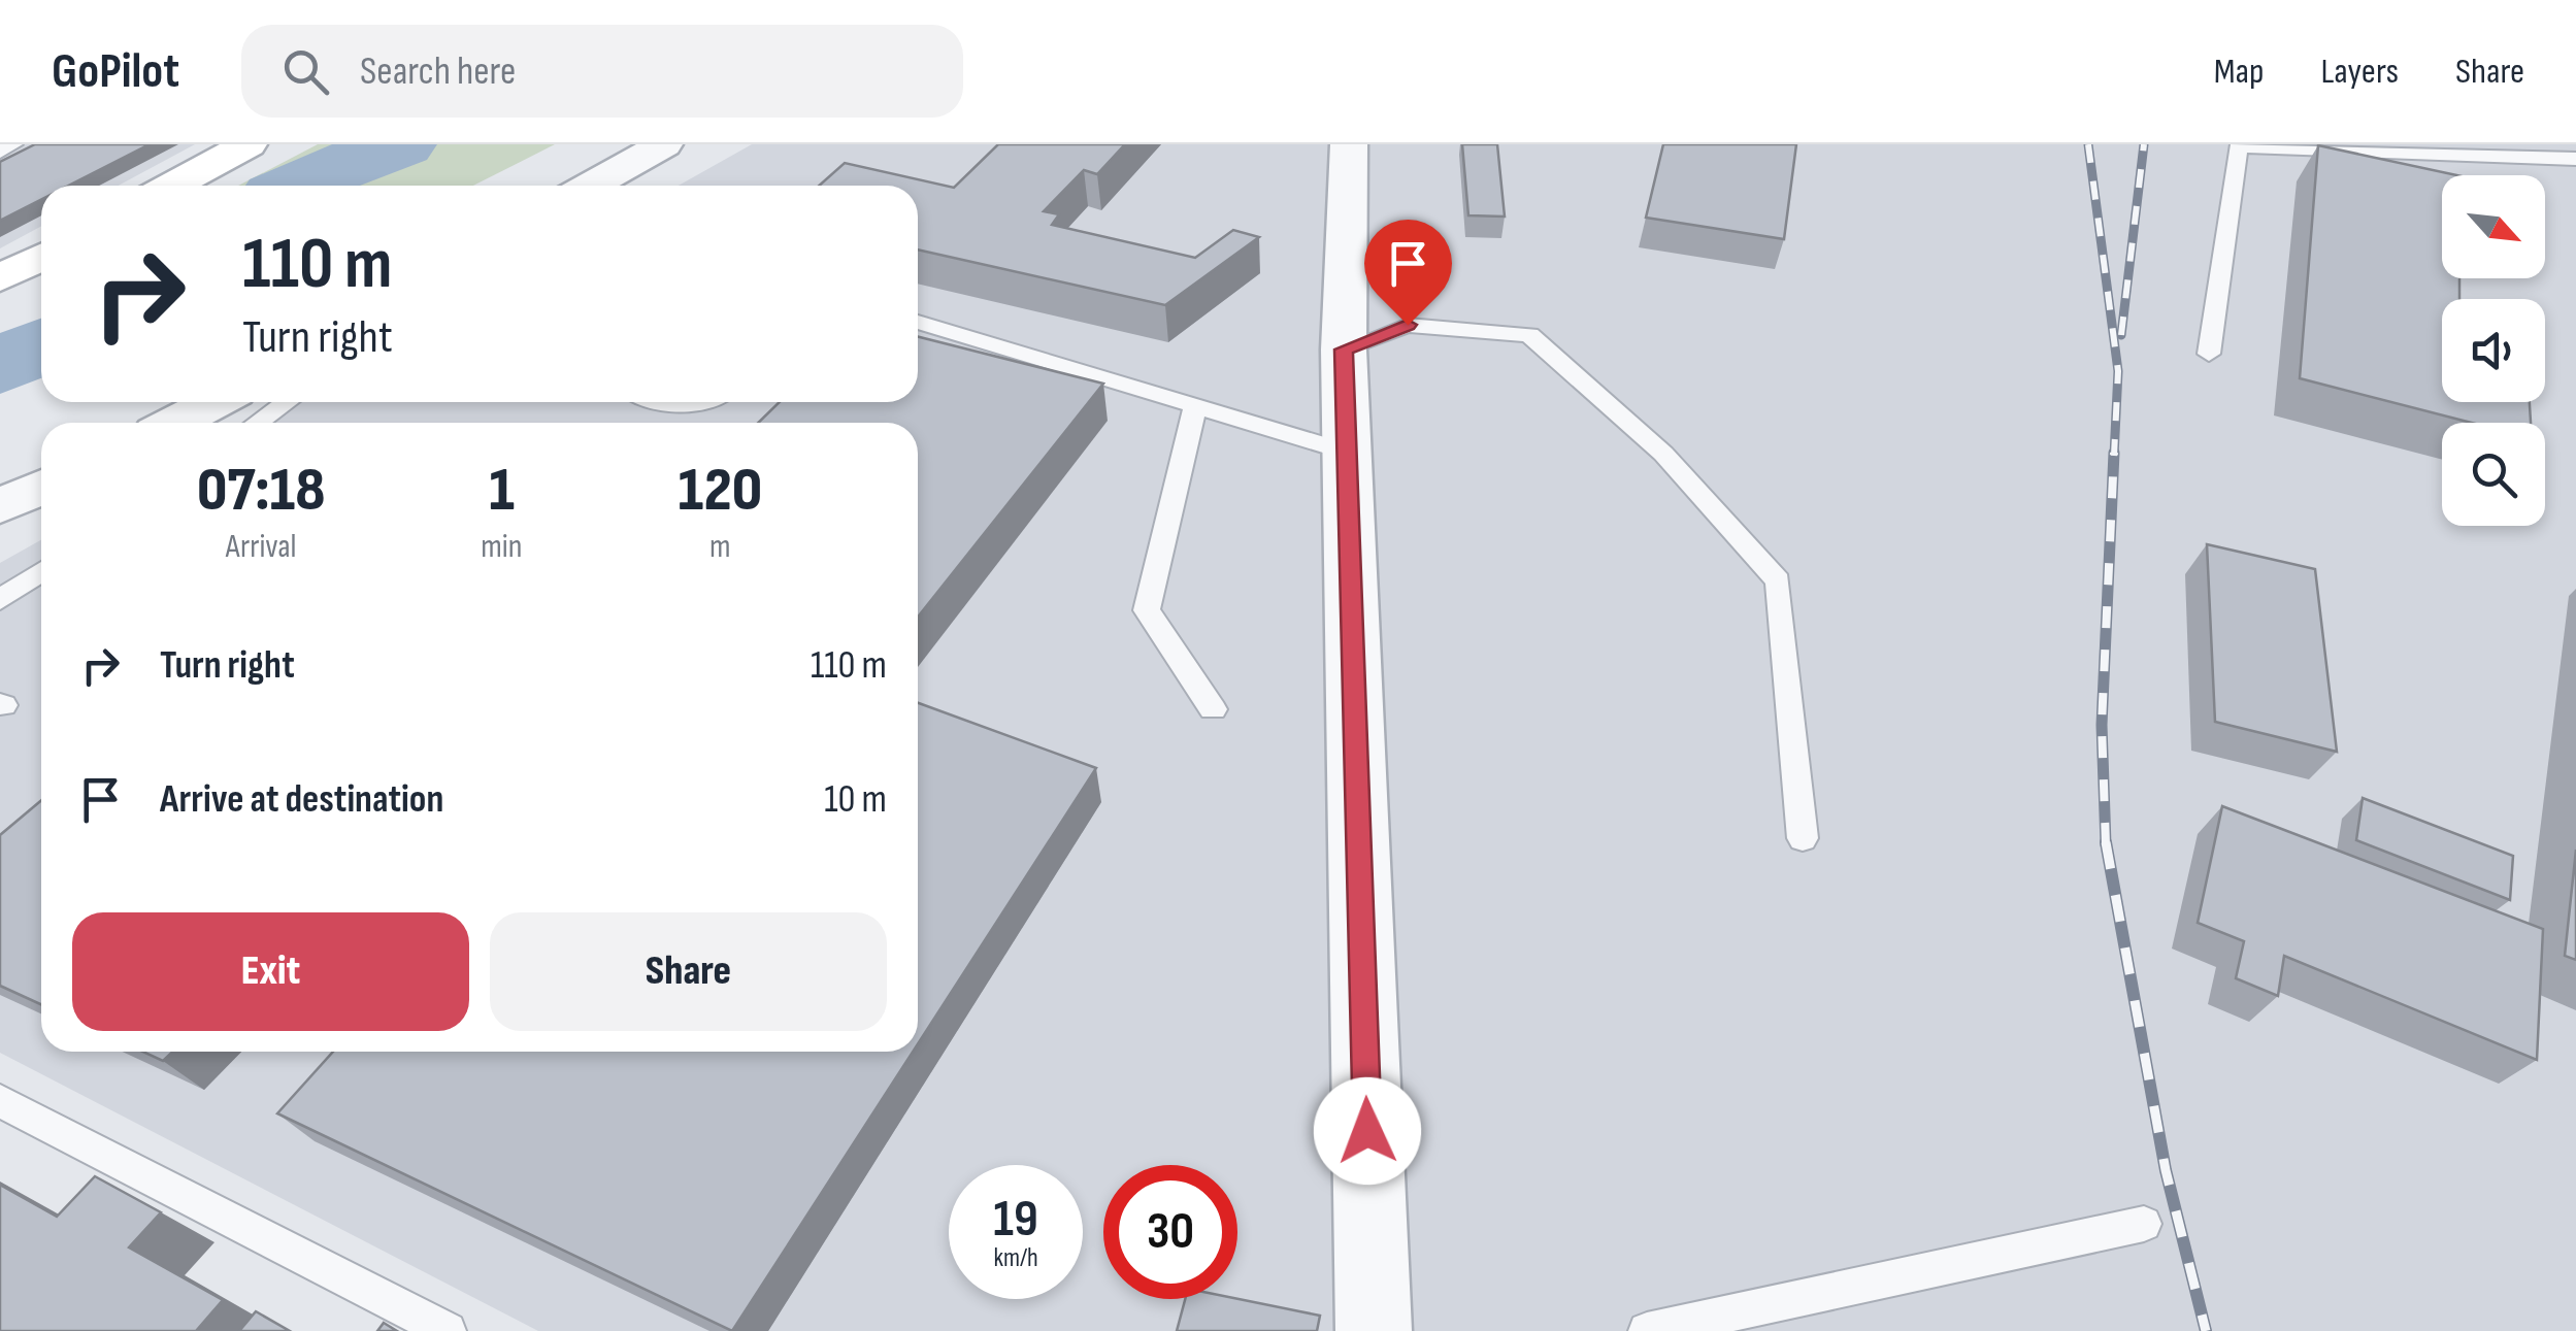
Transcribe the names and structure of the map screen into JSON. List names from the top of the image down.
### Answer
{
  "north": "bottom right",
  "page": {
    "header": "GoPilot",
    "search": "Search here",
    "nav": ["Map", "Layers", "Share"],
    "turn": ["110 m", "Turn right"],
    "eta": [
      "07:18",
      "Arrival",
      "1",
      "min",
      "120",
      "m"
    ],
    "list": [
      {
        "name": "Turn right",
        "value": "110 m"
      },
      {
        "name": "Arrive at destination",
        "value": "10 m"
      }
    ],
    "buttons": ["Exit", "Share"],
    "speed": "19 km/h",
    "limit": "30"
  }
}
